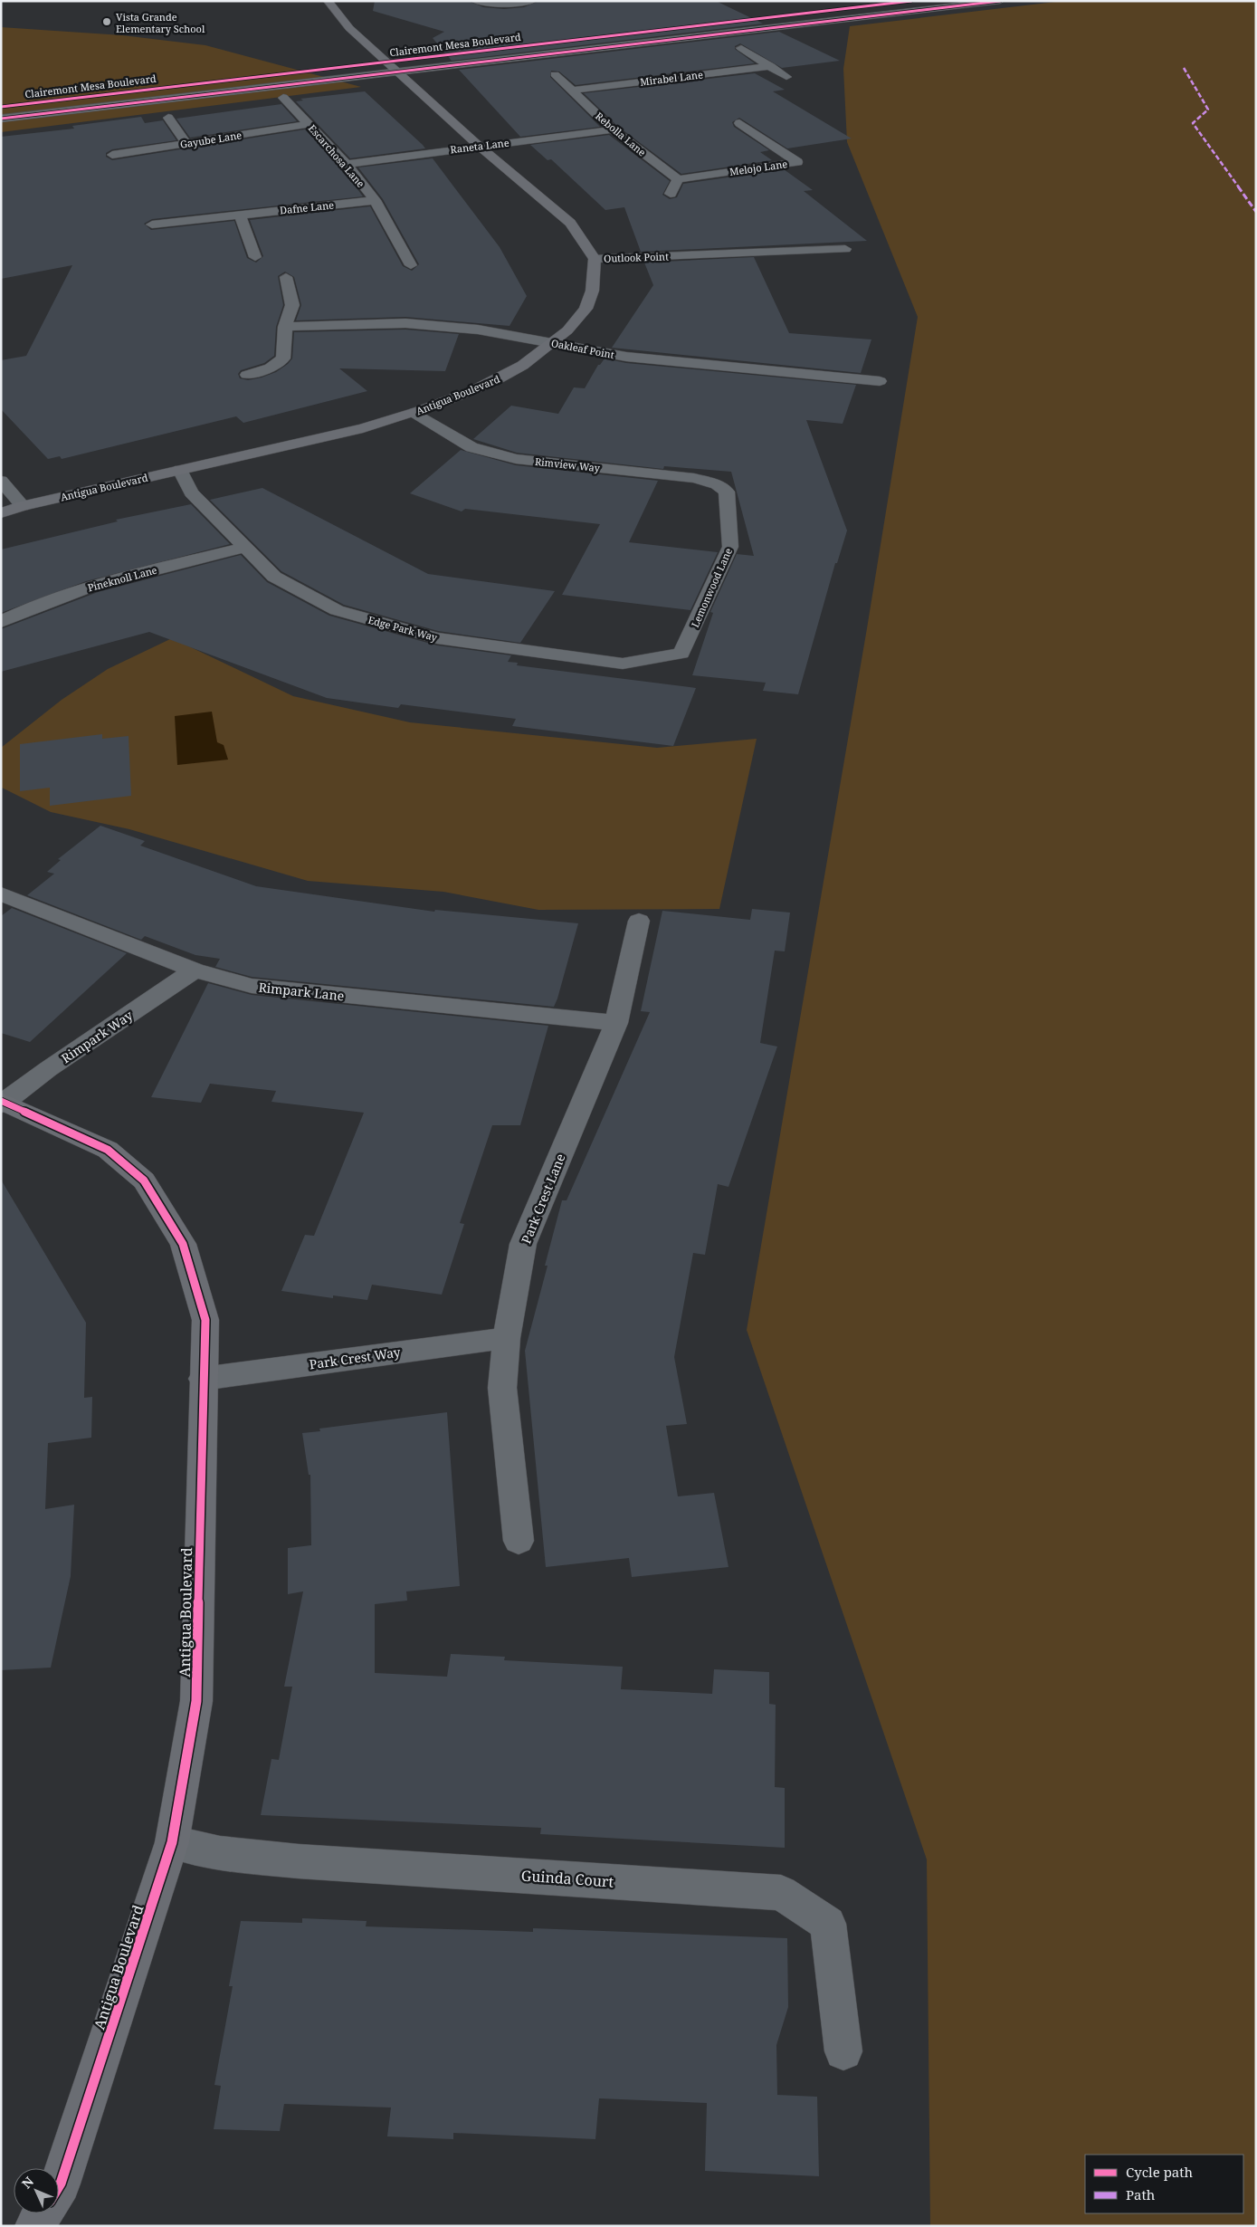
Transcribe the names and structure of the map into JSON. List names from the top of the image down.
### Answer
{
  "streets": {
    "main road": ["Clairemont Mesa Boulevard"],
    "street": [
      "Mirabel Lane",
      "Rebolla Lane",
      "Gayube Lane",
      "Raneta Lane",
      "Escarchosa Lane",
      "Melojo Lane",
      "Dafne Lane",
      "Outlook Point",
      "Oakleaf Point",
      "Antigua Boulevard",
      "Rimview Way",
      "Pineknoll Lane",
      "Lemonwood Lane",
      "Edge Park Way",
      "Rimpark Lane",
      "Rimpark Way",
      "Park Crest Lane",
      "Park Crest Way",
      "Guinda Court"
    ]
  },
  "crossings": [
    ["Mirabel Lane", "Rebolla Lane"],
    ["Rebolla Lane", "Raneta Lane"],
    ["Rebolla Lane", "Melojo Lane"],
    ["Gayube Lane", "Escarchosa Lane"],
    ["Raneta Lane", "Escarchosa Lane"],
    ["Escarchosa Lane", "Dafne Lane"],
    ["Outlook Point", "Antigua Boulevard"],
    ["Oakleaf Point", "Antigua Boulevard"],
    ["Antigua Boulevard", "Rimview Way"],
    ["Antigua Boulevard", "Edge Park Way"],
    ["Antigua Boulevard", "Rimpark Way"],
    ["Antigua Boulevard", "Park Crest Way"],
    ["Antigua Boulevard", "Guinda Court"],
    ["Rimview Way", "Lemonwood Lane"],
    ["Pineknoll Lane", "Edge Park Way"],
    ["Lemonwood Lane", "Edge Park Way"],
    ["Rimpark Lane", "Rimpark Way"],
    ["Rimpark Lane", "Park Crest Lane"],
    ["Park Crest Lane", "Park Crest Way"]
  ],
  "places": ["Vista Grande Elementary School"],
  "legend": ["Cycle path", "Path"],
  "north": "top left"
}
